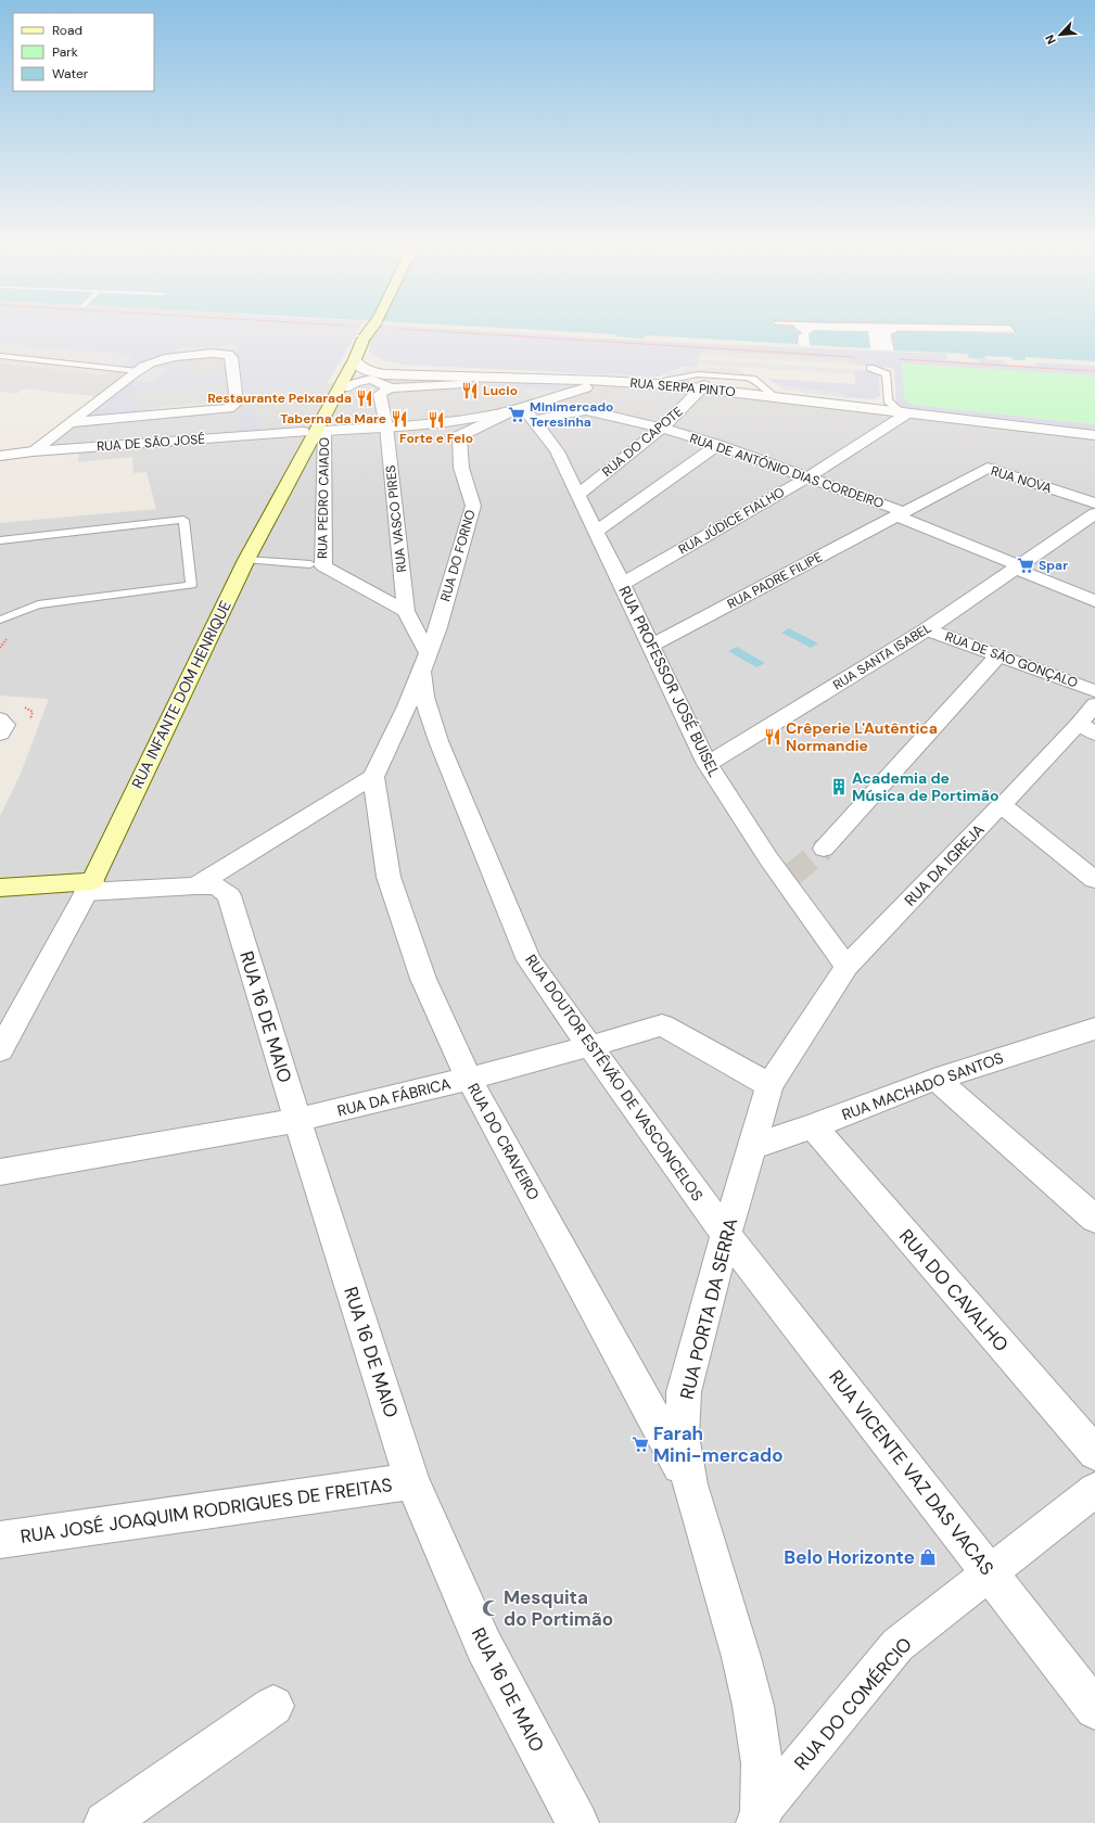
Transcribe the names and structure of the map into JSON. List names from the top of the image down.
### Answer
{
  "streets": {
    "main road": ["RUA INFANTE DOM HENRIQUE"],
    "street": [
      "RUA SERPA PINTO",
      "RUA DO CAPOTE",
      "RUA DE SÃO JOSÉ",
      "RUA DE ANTÓNIO DIAS CORDEIRO",
      "RUA NOVA",
      "RUA PEDRO CAIADO",
      "RUA VASCO PIRES",
      "RUA JÚDICE FIALHO",
      "RUA DO FORNO",
      "RUA PADRE FILIPE",
      "RUA SANTA ISABEL",
      "RUA DE SÃO GONÇALO",
      "RUA PROFESSOR JOSÉ BUISEL",
      "RUA DA IGREJA",
      "RUA 16 DE MAIO",
      "RUA DOUTOR ESTÊVÃO DE VASCONCELOS",
      "RUA MACHADO SANTOS",
      "RUA DA FÁBRICA",
      "RUA DO CRAVEIRO",
      "RUA DO CAVALHO",
      "RUA PORTA DA SERRA",
      "RUA VICENTE VAZ DAS VACAS",
      "RUA JOSÉ JOAQUIM RODRIGUES DE FREITAS",
      "RUA DO COMÉRCIO"
    ]
  },
  "crossings": [
    ["RUA SERPA PINTO", "RUA DO CAPOTE"],
    ["RUA SERPA PINTO", "RUA JÚDICE FIALHO"],
    ["RUA SERPA PINTO", "RUA PROFESSOR JOSÉ BUISEL"],
    ["RUA DO CAPOTE", "RUA DE ANTÓNIO DIAS CORDEIRO"],
    ["RUA DO CAPOTE", "RUA PROFESSOR JOSÉ BUISEL"],
    ["RUA DE ANTÓNIO DIAS CORDEIRO", "RUA NOVA"],
    ["RUA DE ANTÓNIO DIAS CORDEIRO", "RUA JÚDICE FIALHO"],
    ["RUA DE ANTÓNIO DIAS CORDEIRO", "RUA DO FORNO"],
    ["RUA DE ANTÓNIO DIAS CORDEIRO", "RUA PADRE FILIPE"],
    ["RUA DE ANTÓNIO DIAS CORDEIRO", "RUA SANTA ISABEL"],
    ["RUA DE ANTÓNIO DIAS CORDEIRO", "RUA PROFESSOR JOSÉ BUISEL"],
    ["RUA NOVA", "RUA PADRE FILIPE"],
    ["RUA PEDRO CAIADO", "RUA VASCO PIRES"],
    ["RUA JÚDICE FIALHO", "RUA PROFESSOR JOSÉ BUISEL"],
    ["RUA DO FORNO", "RUA PROFESSOR JOSÉ BUISEL"],
    ["RUA DO FORNO", "RUA DOUTOR ESTÊVÃO DE VASCONCELOS"],
    ["RUA PADRE FILIPE", "RUA PROFESSOR JOSÉ BUISEL"],
    ["RUA SANTA ISABEL", "RUA DE SÃO GONÇALO"],
    ["RUA SANTA ISABEL", "RUA PROFESSOR JOSÉ BUISEL"],
    ["RUA PROFESSOR JOSÉ BUISEL", "RUA DA IGREJA"],
    ["RUA PROFESSOR JOSÉ BUISEL", "RUA PORTA DA SERRA"],
    ["RUA INFANTE DOM HENRIQUE", "RUA 16 DE MAIO"],
    ["RUA DA IGREJA", "RUA PORTA DA SERRA"],
    ["RUA 16 DE MAIO", "RUA DA FÁBRICA"],
    ["RUA 16 DE MAIO", "RUA JOSÉ JOAQUIM RODRIGUES DE FREITAS"],
    ["RUA DOUTOR ESTÊVÃO DE VASCONCELOS", "RUA DA FÁBRICA"],
    ["RUA DOUTOR ESTÊVÃO DE VASCONCELOS", "RUA PORTA DA SERRA"],
    ["RUA DOUTOR ESTÊVÃO DE VASCONCELOS", "RUA VICENTE VAZ DAS VACAS"],
    ["RUA MACHADO SANTOS", "RUA DO CAVALHO"],
    ["RUA MACHADO SANTOS", "RUA PORTA DA SERRA"],
    ["RUA DA FÁBRICA", "RUA DO CRAVEIRO"],
    ["RUA DA FÁBRICA", "RUA PORTA DA SERRA"],
    ["RUA DO CRAVEIRO", "RUA PORTA DA SERRA"],
    ["RUA PORTA DA SERRA", "RUA VICENTE VAZ DAS VACAS"],
    ["RUA PORTA DA SERRA", "RUA DO COMÉRCIO"],
    ["RUA VICENTE VAZ DAS VACAS", "RUA DO COMÉRCIO"]
  ],
  "places": {
    "restaurant": [
      "Lucio",
      "Restaurante Peixarada",
      "Taberna da Mare",
      "Forte e Feio",
      "Crêperie L'Autêntica Normandie"
    ],
    "supermarket": ["Minimercado Teresinha", "Spar", "Farah Mini-mercado"],
    "building": ["Academia de Música de Portimão"],
    "shop": ["Belo Horizonte"],
    "mosque": ["Mesquita do Portimão"]
  },
  "legend": ["Road", "Park", "Water"],
  "north": "bottom left"
}
